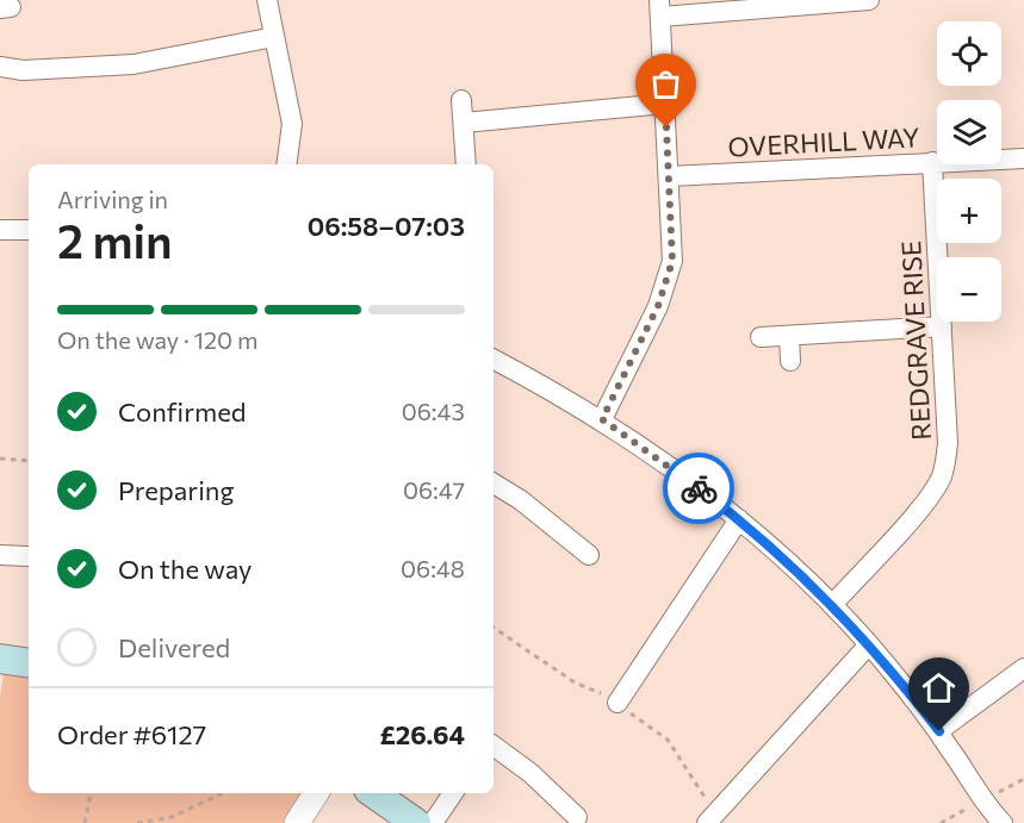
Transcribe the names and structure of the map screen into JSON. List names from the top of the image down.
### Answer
{
  "streets": {
    "street": ["OVERHILL WAY", "REDGRAVE RISE"]
  },
  "crossings": [
    ["OVERHILL WAY", "REDGRAVE RISE"]
  ],
  "page": {
    "map_buttons": ["+", "−"],
    "heading": ["2 min", "Arriving in", "06:58–07:03"],
    "panel": ["Order #6127", "£26.64"],
    "bar": "On the way · 120 m",
    "list": [
      ["Confirmed", "06:43"],
      ["Preparing", "06:47"],
      ["On the way", "06:48"],
      "Delivered"
    ]
  }
}
